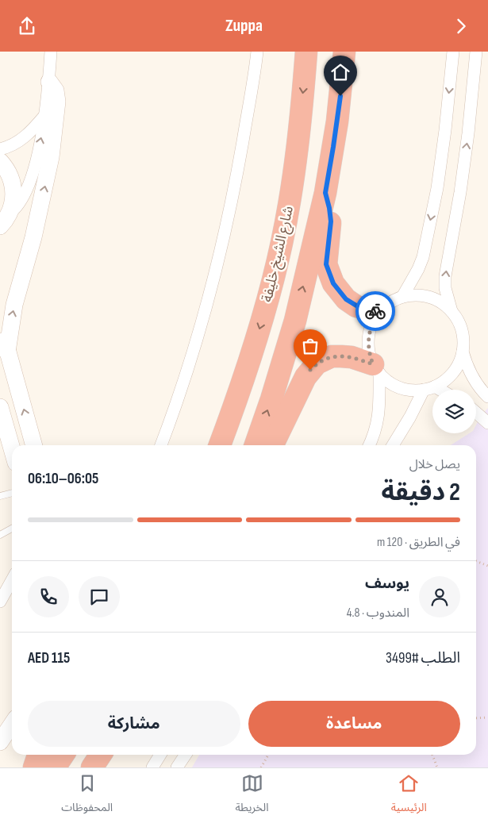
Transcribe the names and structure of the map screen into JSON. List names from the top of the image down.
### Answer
{
  "streets": {
    "highway": ["شارع الشيخ خليفة"]
  },
  "page": {
    "header": "Zuppa",
    "heading": ["2 دقيقة", "يصل خلال", "06:05–06:10"],
    "panel": [
      "يوسف",
      "المندوب · 4.8",
      "الطلب #3499",
      "AED 115"
    ],
    "bar": "في الطريق · 120 m",
    "buttons": ["مساعدة", "مشاركة"],
    "tabs": ["الرئيسية", "الخريطة", "المحفوظات"]
  }
}
